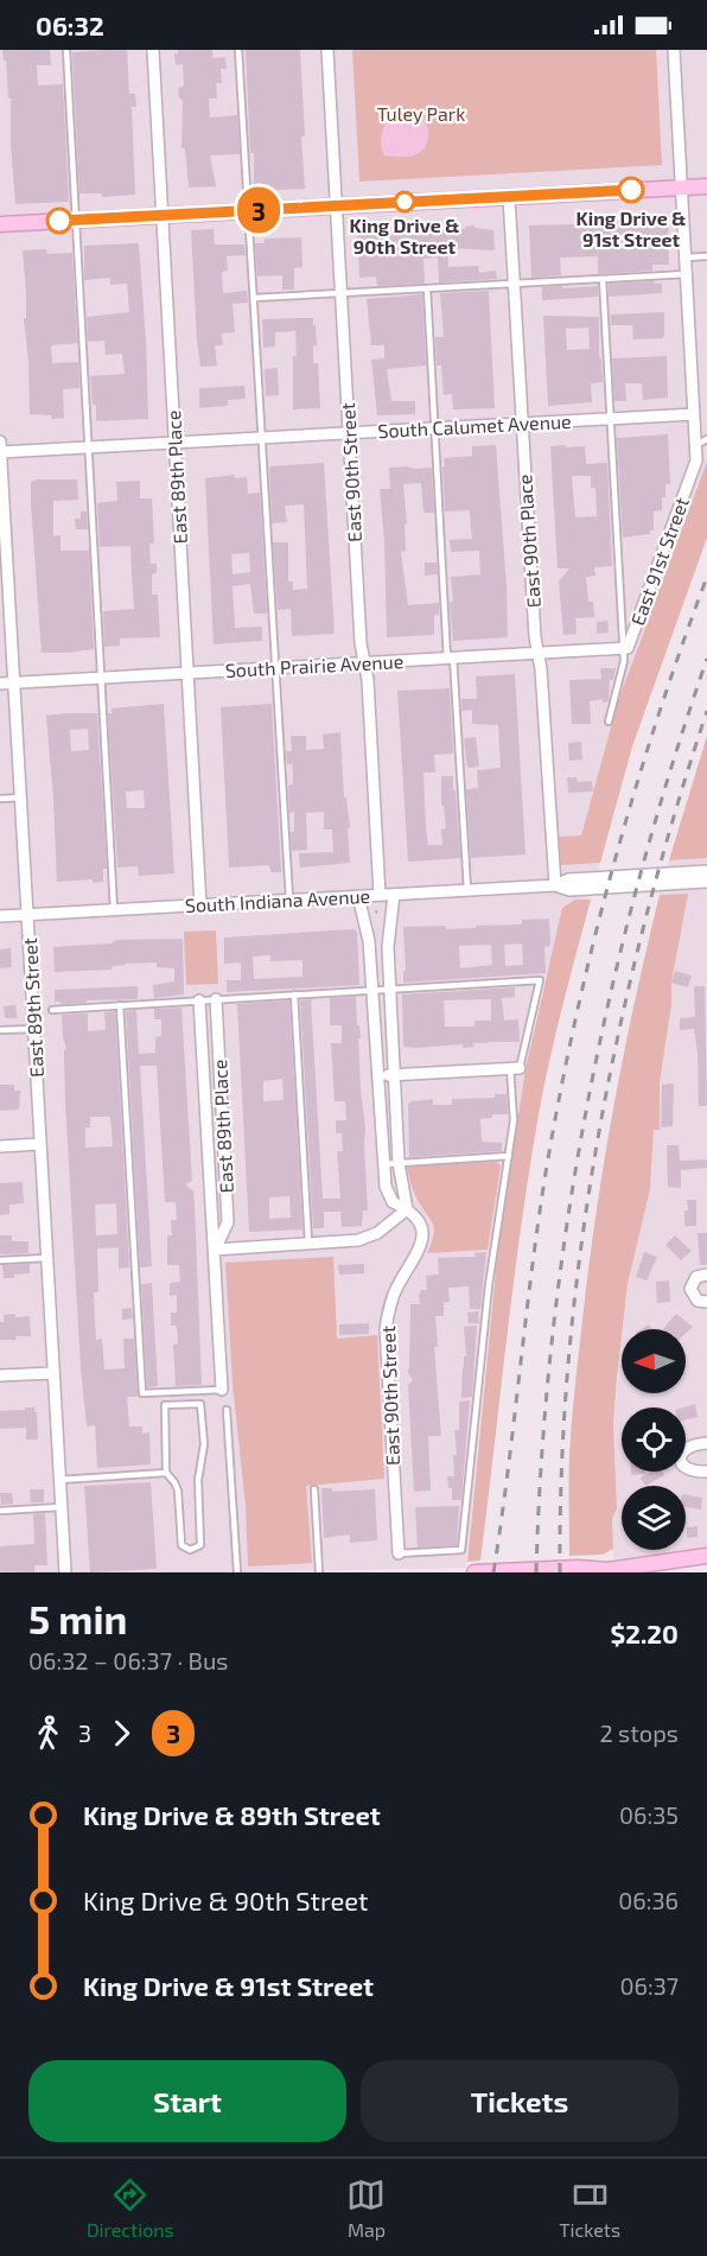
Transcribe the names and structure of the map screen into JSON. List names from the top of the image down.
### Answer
{
  "streets": {
    "street": [
      "South Calumet Avenue",
      "East 90th Street",
      "East 89th Place",
      "East 90th Place",
      "East 91st Street",
      "South Prairie Avenue",
      "South Indiana Avenue",
      "East 89th Street"
    ]
  },
  "crossings": [
    ["South Calumet Avenue", "East 90th Street"],
    ["South Calumet Avenue", "East 89th Place"],
    ["South Calumet Avenue", "East 90th Place"],
    ["South Calumet Avenue", "East 91st Street"],
    ["South Calumet Avenue", "East 89th Street"],
    ["East 90th Street", "South Prairie Avenue"],
    ["East 90th Street", "South Indiana Avenue"],
    ["East 89th Place", "South Prairie Avenue"],
    ["East 89th Place", "South Indiana Avenue"],
    ["East 90th Place", "South Prairie Avenue"],
    ["East 90th Place", "South Indiana Avenue"],
    ["East 91st Street", "South Prairie Avenue"],
    ["South Prairie Avenue", "East 89th Street"],
    ["South Indiana Avenue", "East 89th Street"]
  ],
  "parks": ["Tuley Park"],
  "places": ["King Drive & 91st Street", "King Drive & 90th Street"],
  "lines": ["bus line 3"],
  "north": "left",
  "page": {
    "status": "06:32",
    "on_map": "3",
    "heading": ["5 min", "06:32 – 06:37 · Bus", "$2.20"],
    "legs": ["3", "3", "2 stops"],
    "list": [
      {
        "name": "King Drive & 89th Street",
        "value": "06:35"
      },
      {
        "name": "King Drive & 90th Street",
        "value": "06:36"
      },
      {
        "name": "King Drive & 91st Street",
        "value": "06:37"
      }
    ],
    "buttons": ["Start", "Tickets"],
    "tabs": ["Directions", "Map", "Tickets"]
  }
}
